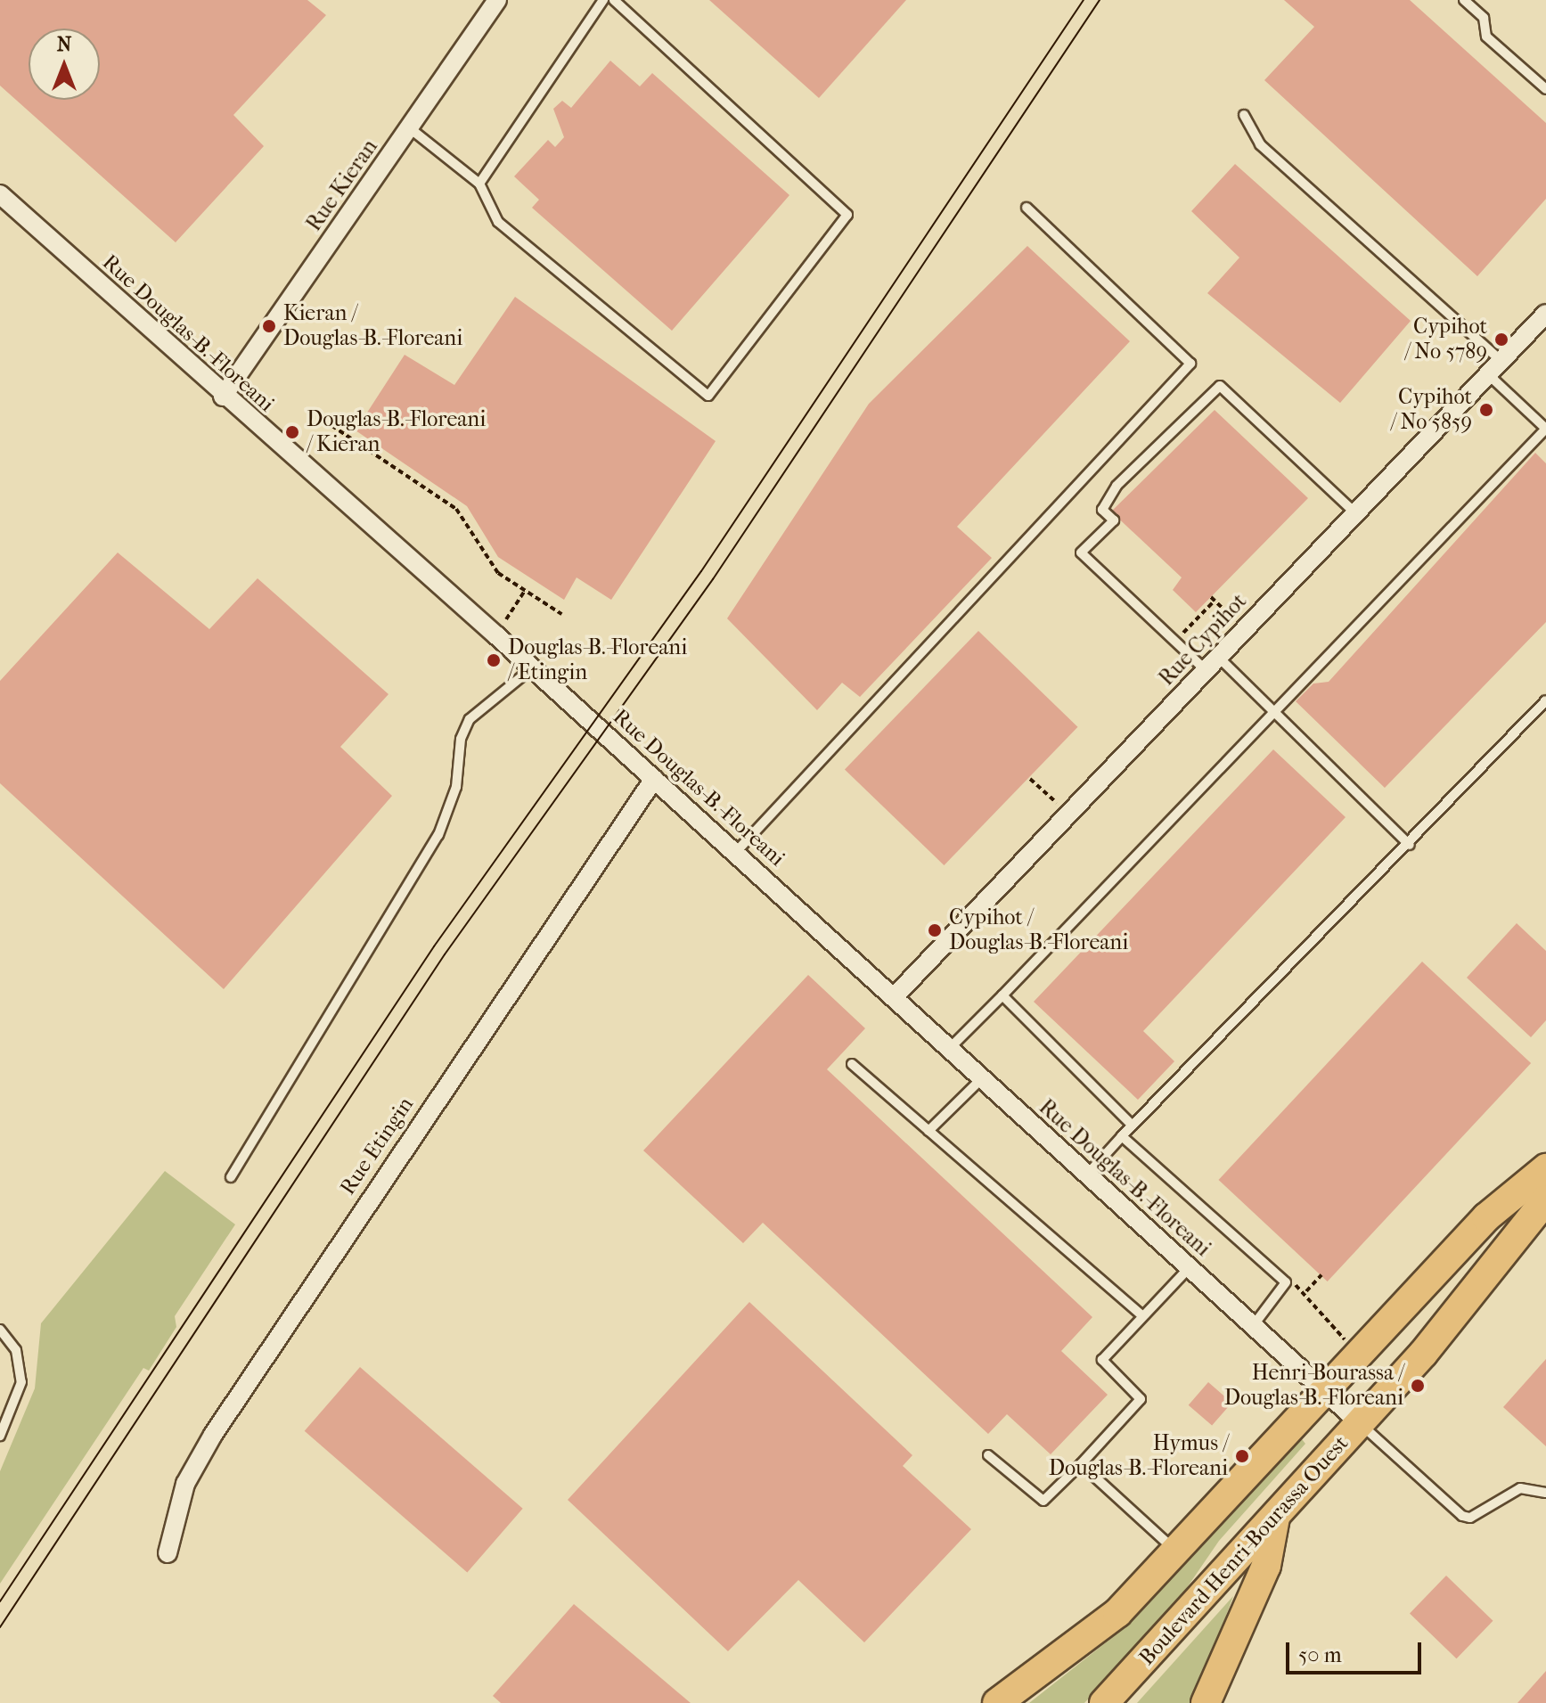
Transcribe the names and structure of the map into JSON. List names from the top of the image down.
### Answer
{
  "streets": {
    "main road": ["Boulevard Henri-Bourassa Ouest"],
    "street": [
      "Rue Kieran",
      "Rue Douglas-B.-Floreani",
      "Rue Cypihot",
      "Rue Etingin"
    ]
  },
  "crossings": [
    ["Rue Kieran", "Rue Douglas-B.-Floreani"],
    ["Rue Douglas-B.-Floreani", "Rue Cypihot"],
    ["Rue Douglas-B.-Floreani", "Rue Etingin"],
    ["Rue Douglas-B.-Floreani", "Boulevard Henri-Bourassa Ouest"]
  ],
  "places": [
    "Kieran / Douglas-B.-Floreani",
    "Cypihot / No 5789",
    "Cypihot / No 5859",
    "Douglas-B.-Floreani / Kieran",
    "Douglas-B.-Floreani / Etingin",
    "Cypihot / Douglas-B.-Floreani",
    "Henri-Bourassa / Douglas-B.-Floreani",
    "Hymus / Douglas-B.-Floreani"
  ],
  "scale_bar": "50 m",
  "north": "top"
}
